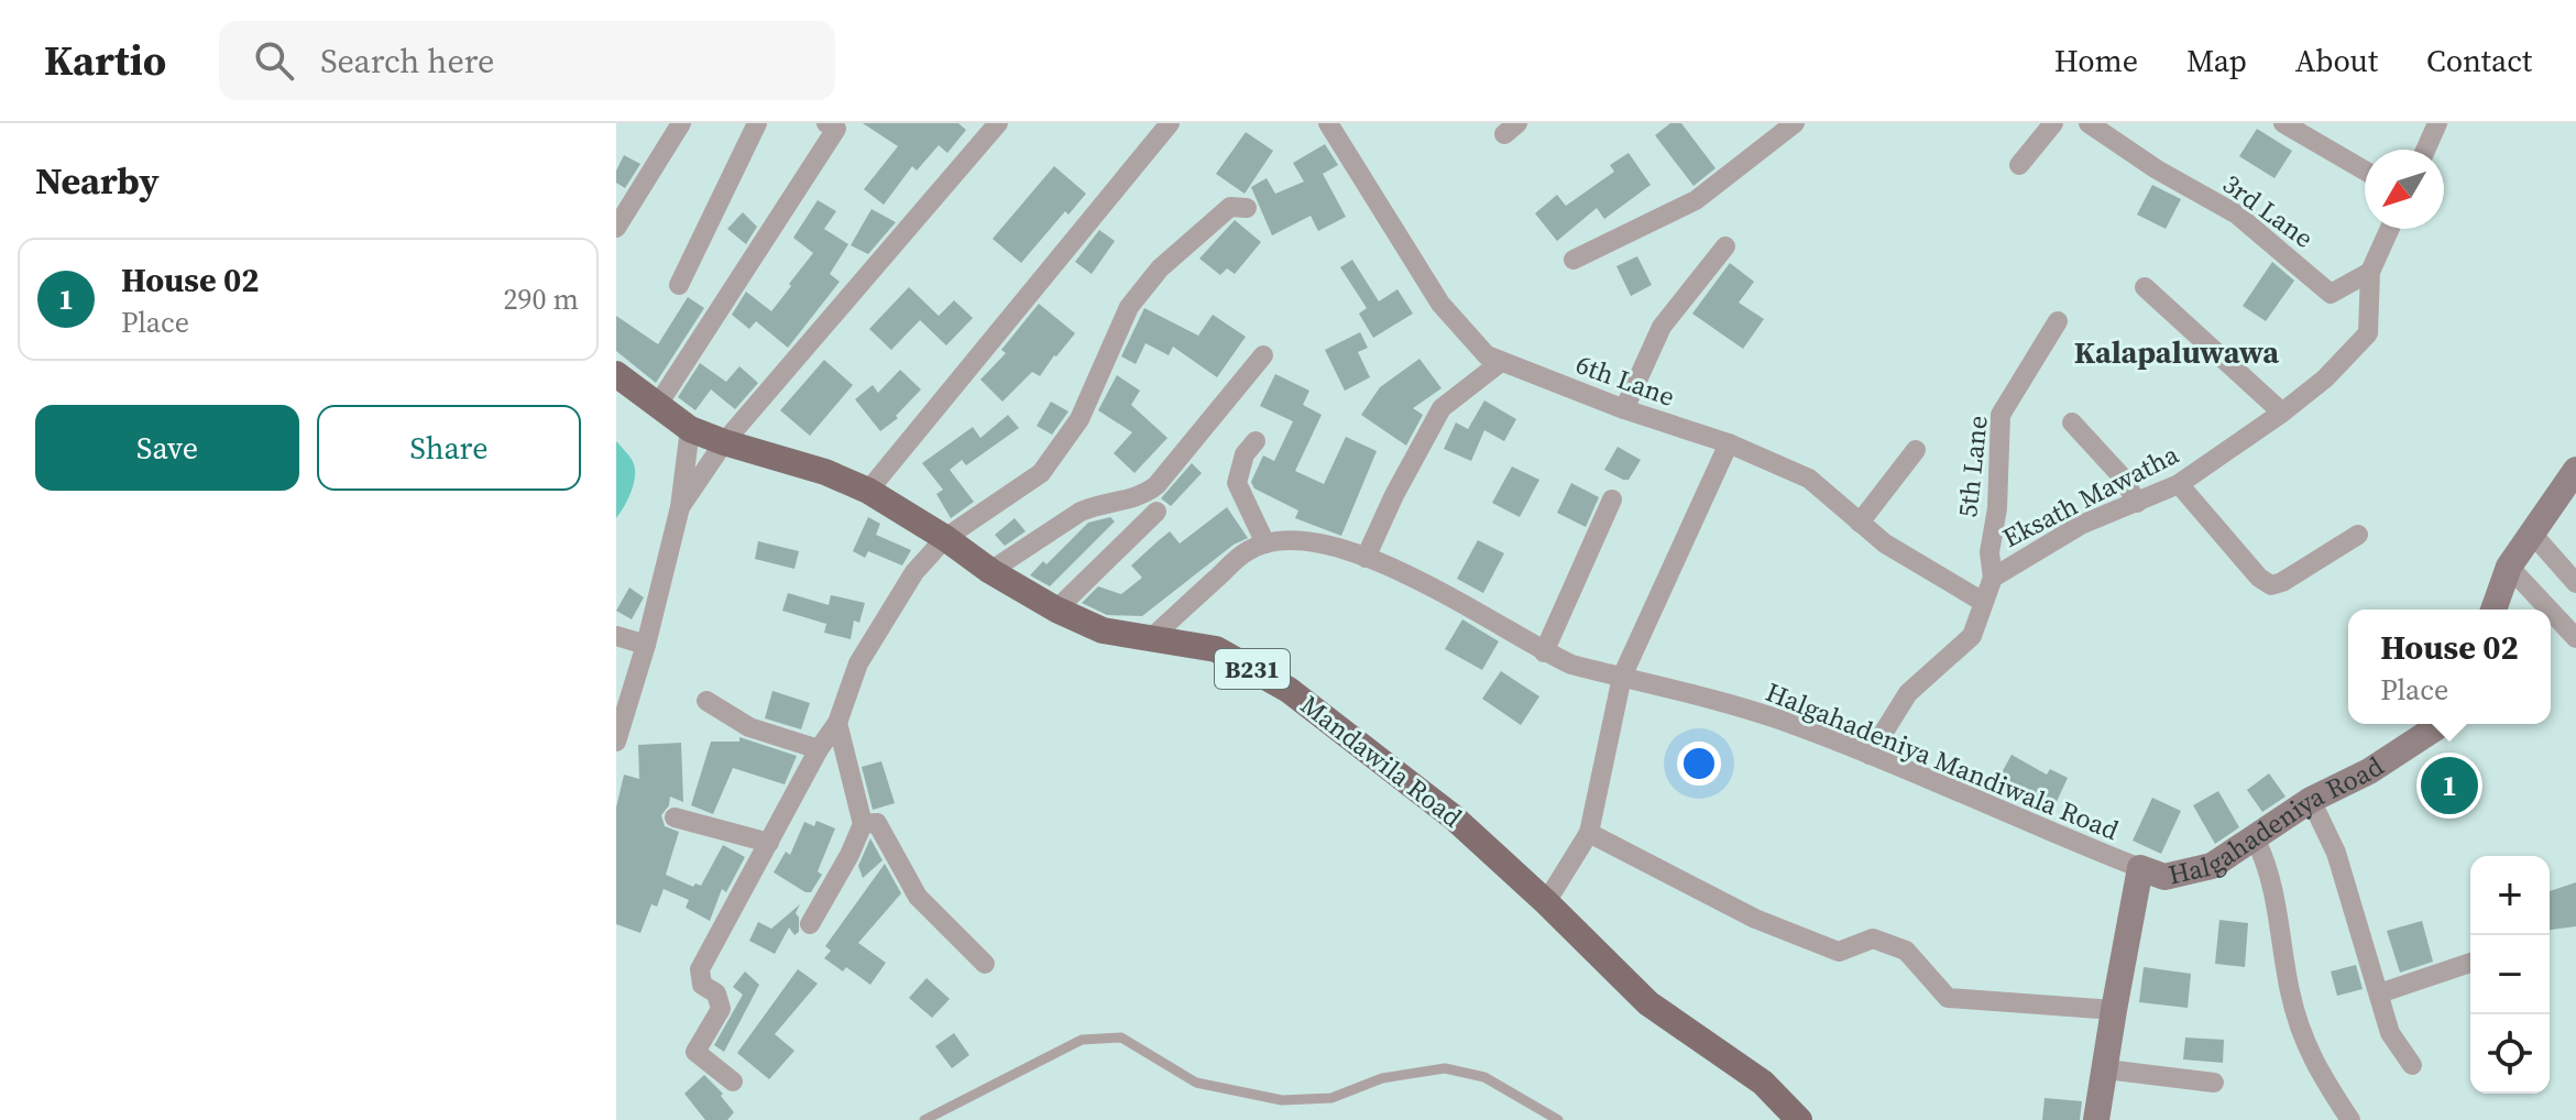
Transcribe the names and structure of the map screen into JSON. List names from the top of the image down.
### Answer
{
  "streets": {
    "main road": ["B231", "Mandawila Road"],
    "street": [
      "3rd Lane",
      "6th Lane",
      "5th Lane",
      "Eksath Mawatha",
      "Halgahadeniya Mandiwala Road",
      "Halgahadeniya Road"
    ]
  },
  "crossings": [
    ["3rd Lane", "Eksath Mawatha"],
    ["6th Lane", "Eksath Mawatha"],
    ["5th Lane", "Eksath Mawatha"],
    ["Eksath Mawatha", "Halgahadeniya Mandiwala Road"],
    ["Halgahadeniya Mandiwala Road", "Halgahadeniya Road"]
  ],
  "districts": ["Kalapaluwawa"],
  "north": "bottom left",
  "page": {
    "header": "Kartio",
    "search": "Search here",
    "nav": [
      "Home",
      "Map",
      "About",
      "Contact"
    ],
    "heading": "Nearby",
    "list": [
      {
        "mark": "1",
        "name": "House 02",
        "note": "Place",
        "value": "290 m"
      }
    ],
    "buttons": ["Save", "Share"],
    "popup": ["House 02", "Place"],
    "pins": "1",
    "map_buttons": ["+", "−"]
  }
}
